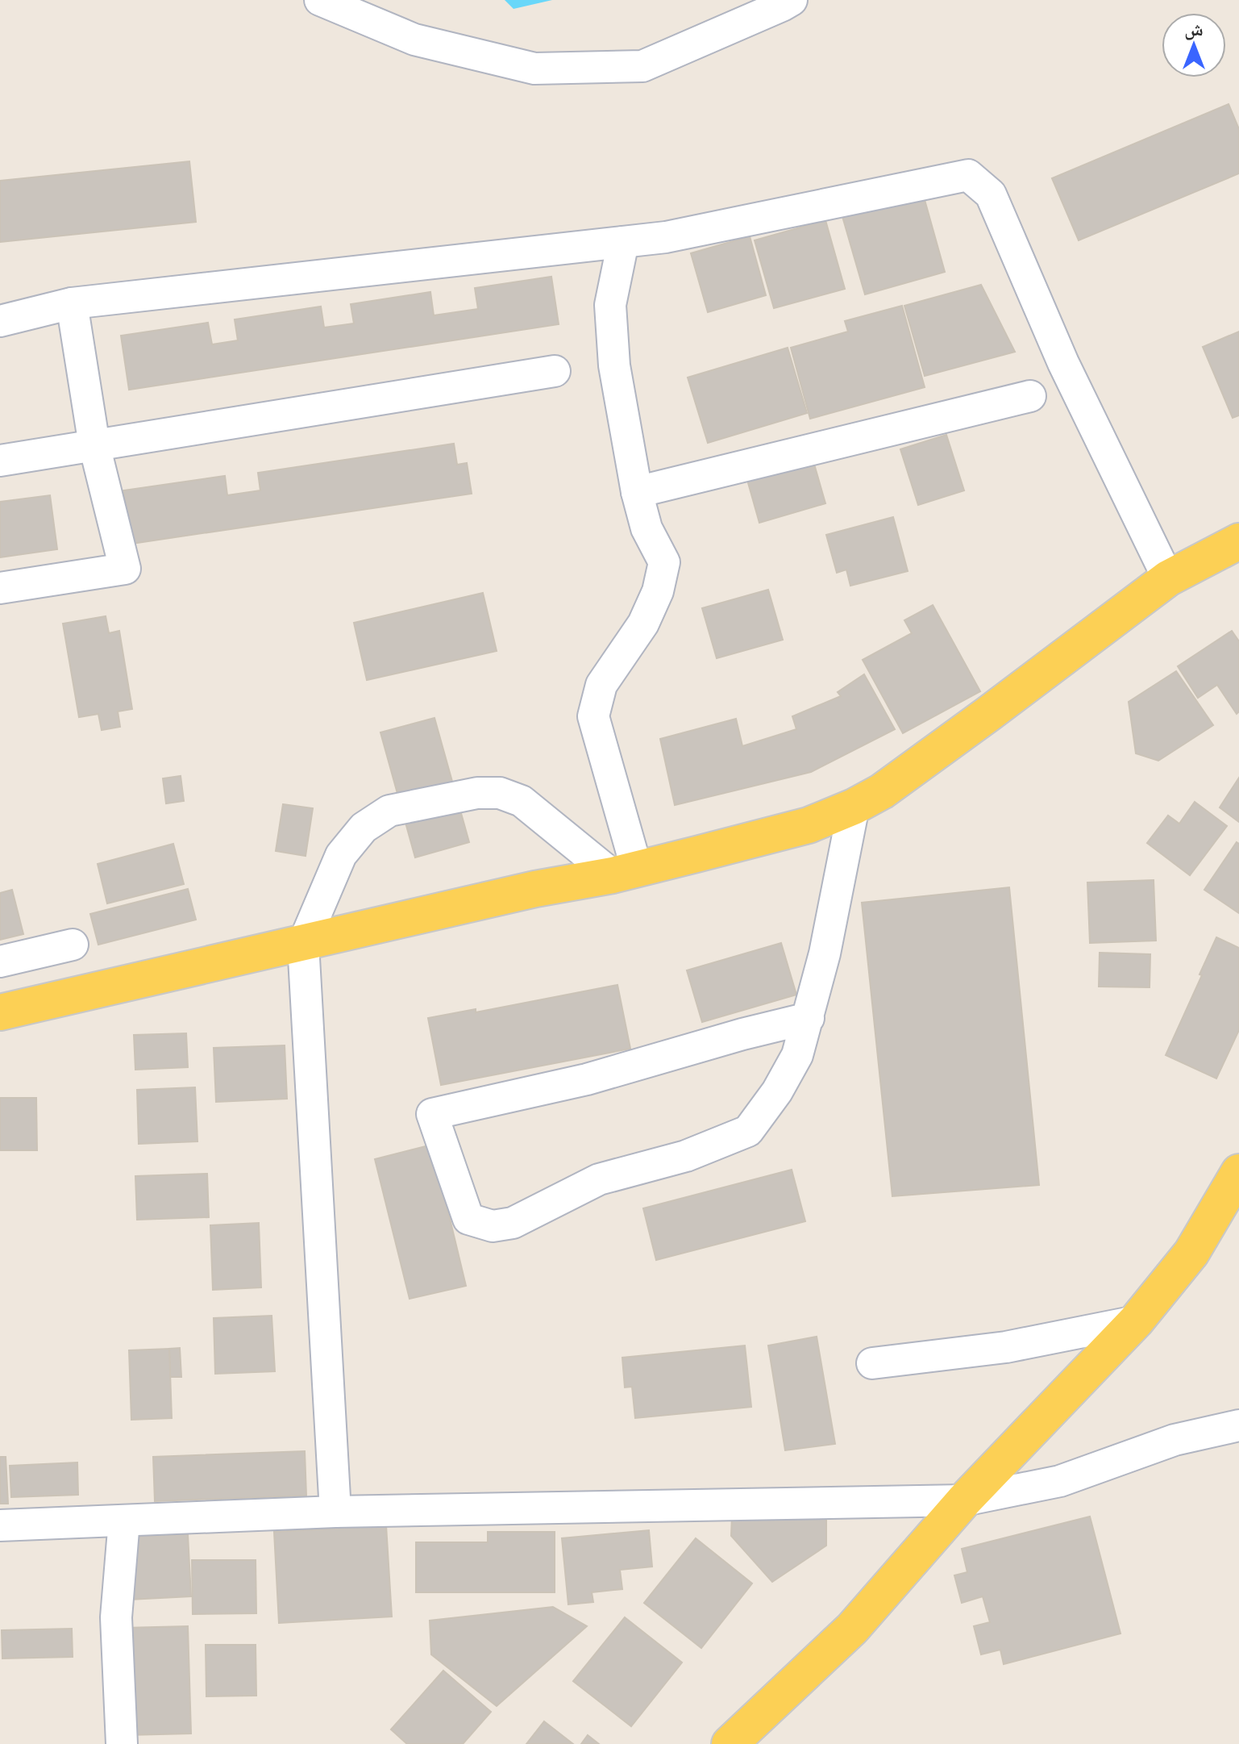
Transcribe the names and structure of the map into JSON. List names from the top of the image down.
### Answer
{
  "north": "top"
}
